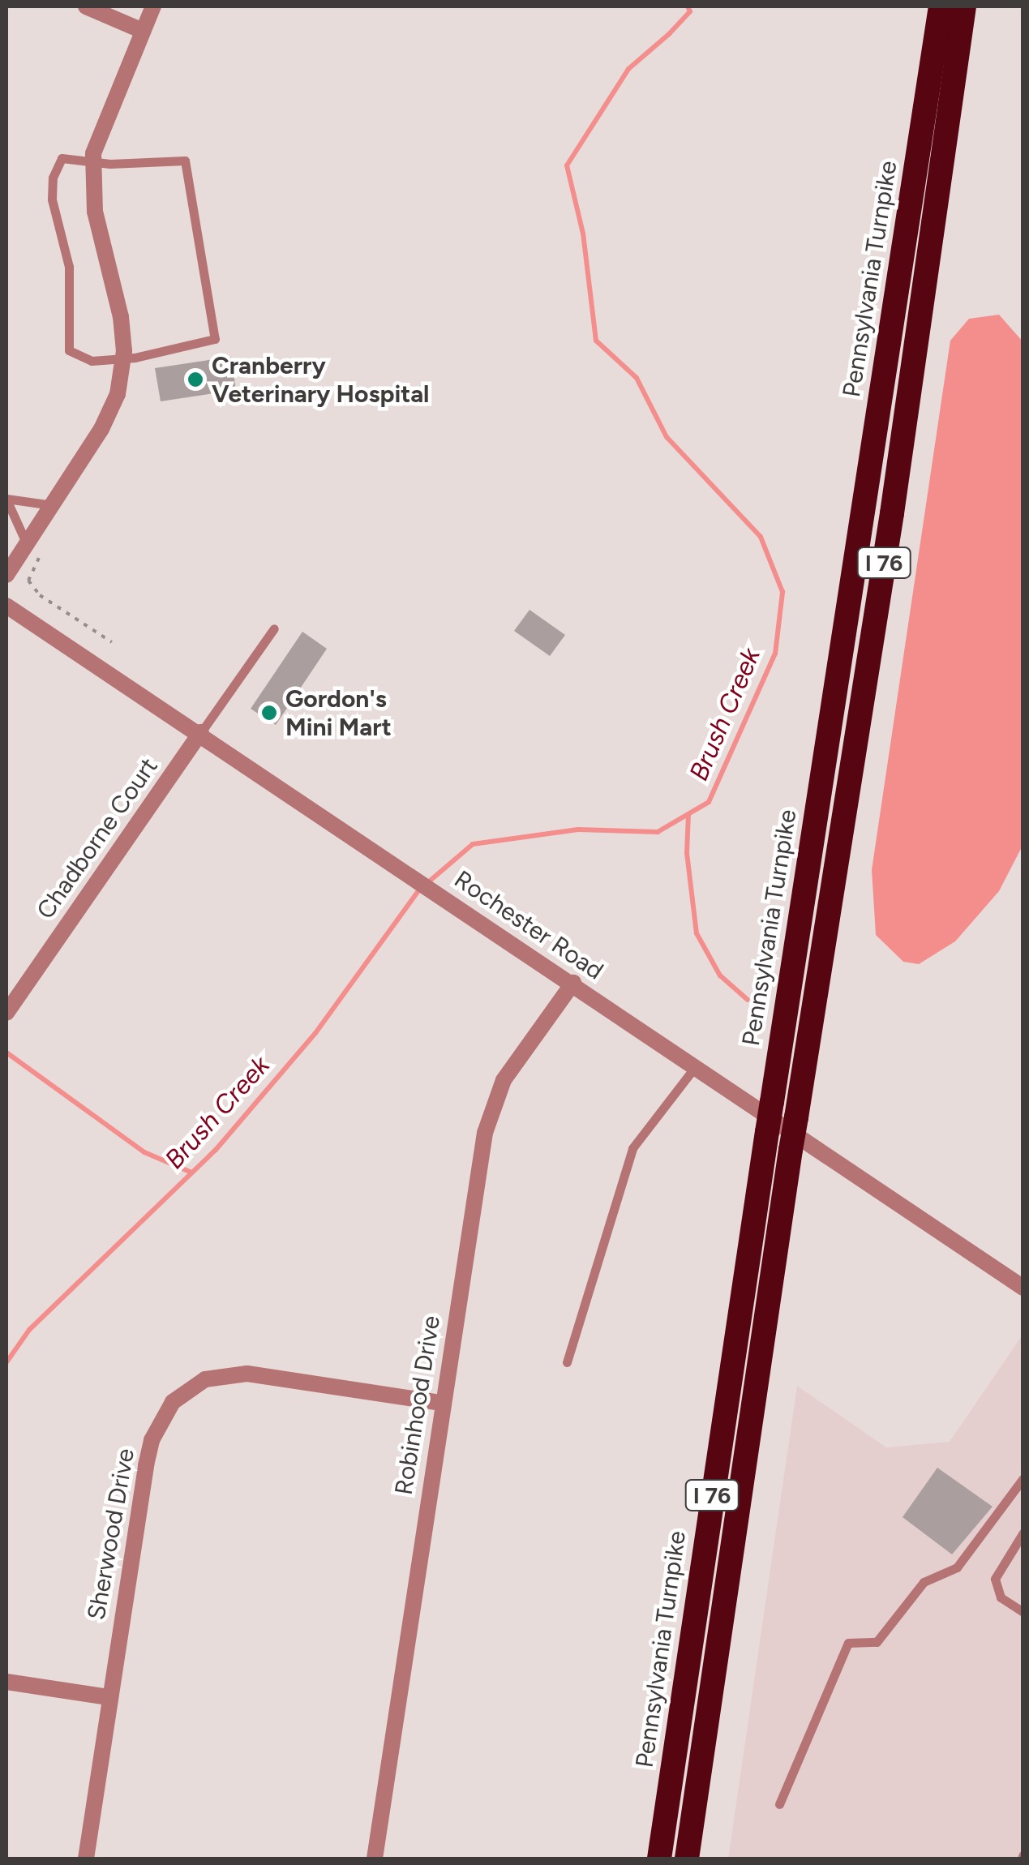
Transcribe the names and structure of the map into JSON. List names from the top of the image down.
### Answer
{
  "streets": {
    "highway": ["Pennsylvania Turnpike", "I 76"],
    "street": [
      "Chadborne Court",
      "Rochester Road",
      "Robinhood Drive",
      "Sherwood Drive"
    ]
  },
  "crossings": [
    ["Chadborne Court", "Rochester Road"],
    ["Rochester Road", "Robinhood Drive"],
    ["Robinhood Drive", "Sherwood Drive"]
  ],
  "water": ["Brush Creek"],
  "places": ["Cranberry Veterinary Hospital", "Gordon's Mini Mart"]
}
